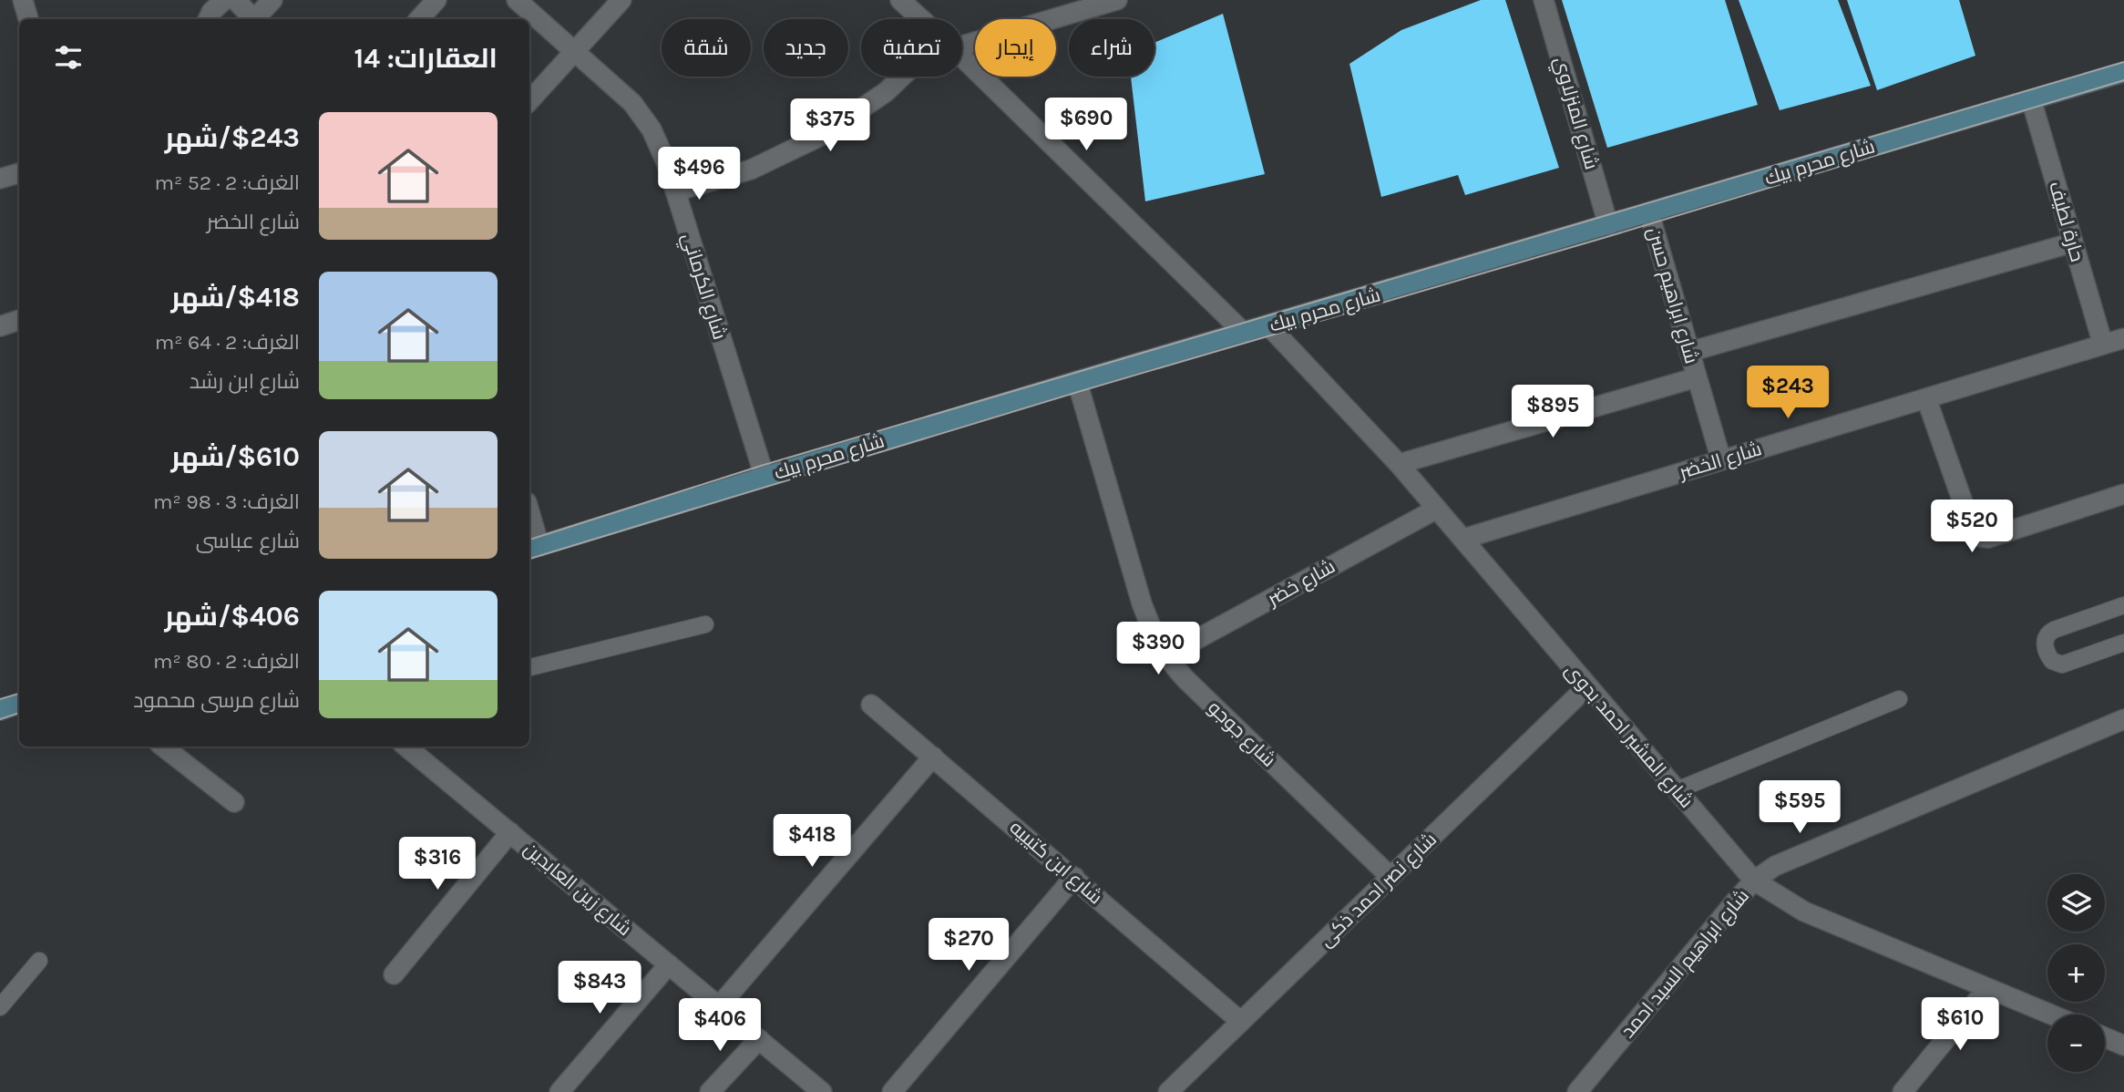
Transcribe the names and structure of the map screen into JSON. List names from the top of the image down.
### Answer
{
  "streets": {
    "main road": ["شارع محرم بيك"],
    "street": [
      "شارع المنزلاوي",
      "حارة لطيف",
      "شارع الكرماني",
      "شارع ابراهيم حسن",
      "شارع الخضر",
      "شارع خضر",
      "شارع جوجو",
      "شارع المشير احمد بدوى",
      "شارع ابن كتيبيه",
      "شارع زين العابدين",
      "شارع نصر احمد ذكى",
      "شارع ابراهيم السيد احمد"
    ]
  },
  "crossings": [
    ["شارع المنزلاوي", "شارع محرم بيك"],
    ["شارع محرم بيك", "حارة لطيف"],
    ["شارع محرم بيك", "شارع الكرماني"],
    ["شارع محرم بيك", "شارع ابراهيم حسن"],
    ["شارع محرم بيك", "شارع جوجو"],
    ["شارع محرم بيك", "شارع المشير احمد بدوى"],
    ["حارة لطيف", "شارع الخضر"],
    ["شارع ابراهيم حسن", "شارع الخضر"],
    ["شارع ابراهيم حسن", "شارع المشير احمد بدوى"],
    ["شارع الخضر", "شارع المشير احمد بدوى"],
    ["شارع خضر", "شارع جوجو"],
    ["شارع خضر", "شارع المشير احمد بدوى"],
    ["شارع جوجو", "شارع نصر احمد ذكى"],
    ["شارع المشير احمد بدوى", "شارع نصر احمد ذكى"],
    ["شارع المشير احمد بدوى", "شارع ابراهيم السيد احمد"],
    ["شارع ابن كتيبيه", "شارع نصر احمد ذكى"]
  ],
  "page": {
    "chip": [
      "شراء",
      "إيجار",
      "تصفية",
      "جديد",
      "شقة"
    ],
    "heading": "العقارات: 14",
    "list": [
      {
        "name": "$243/شهر",
        "note": "الغرف: 2 · 52 m² · شارع الخضر"
      },
      {
        "name": "$418/شهر",
        "note": "الغرف: 2 · 64 m² · شارع ابن رشد"
      },
      {
        "name": "$610/شهر",
        "note": "الغرف: 3 · 98 m² · شارع عباسى"
      },
      {
        "name": "$406/شهر",
        "note": "الغرف: 2 · 80 m² · شارع مرسى محمود"
      }
    ],
    "price": [
      "$690",
      "$375",
      "$496",
      "$243",
      "$895",
      "$520",
      "$390",
      "$595",
      "$418",
      "$316",
      "$270",
      "$843",
      "$610",
      "$406"
    ],
    "map_buttons": ["+", "−"]
  }
}
